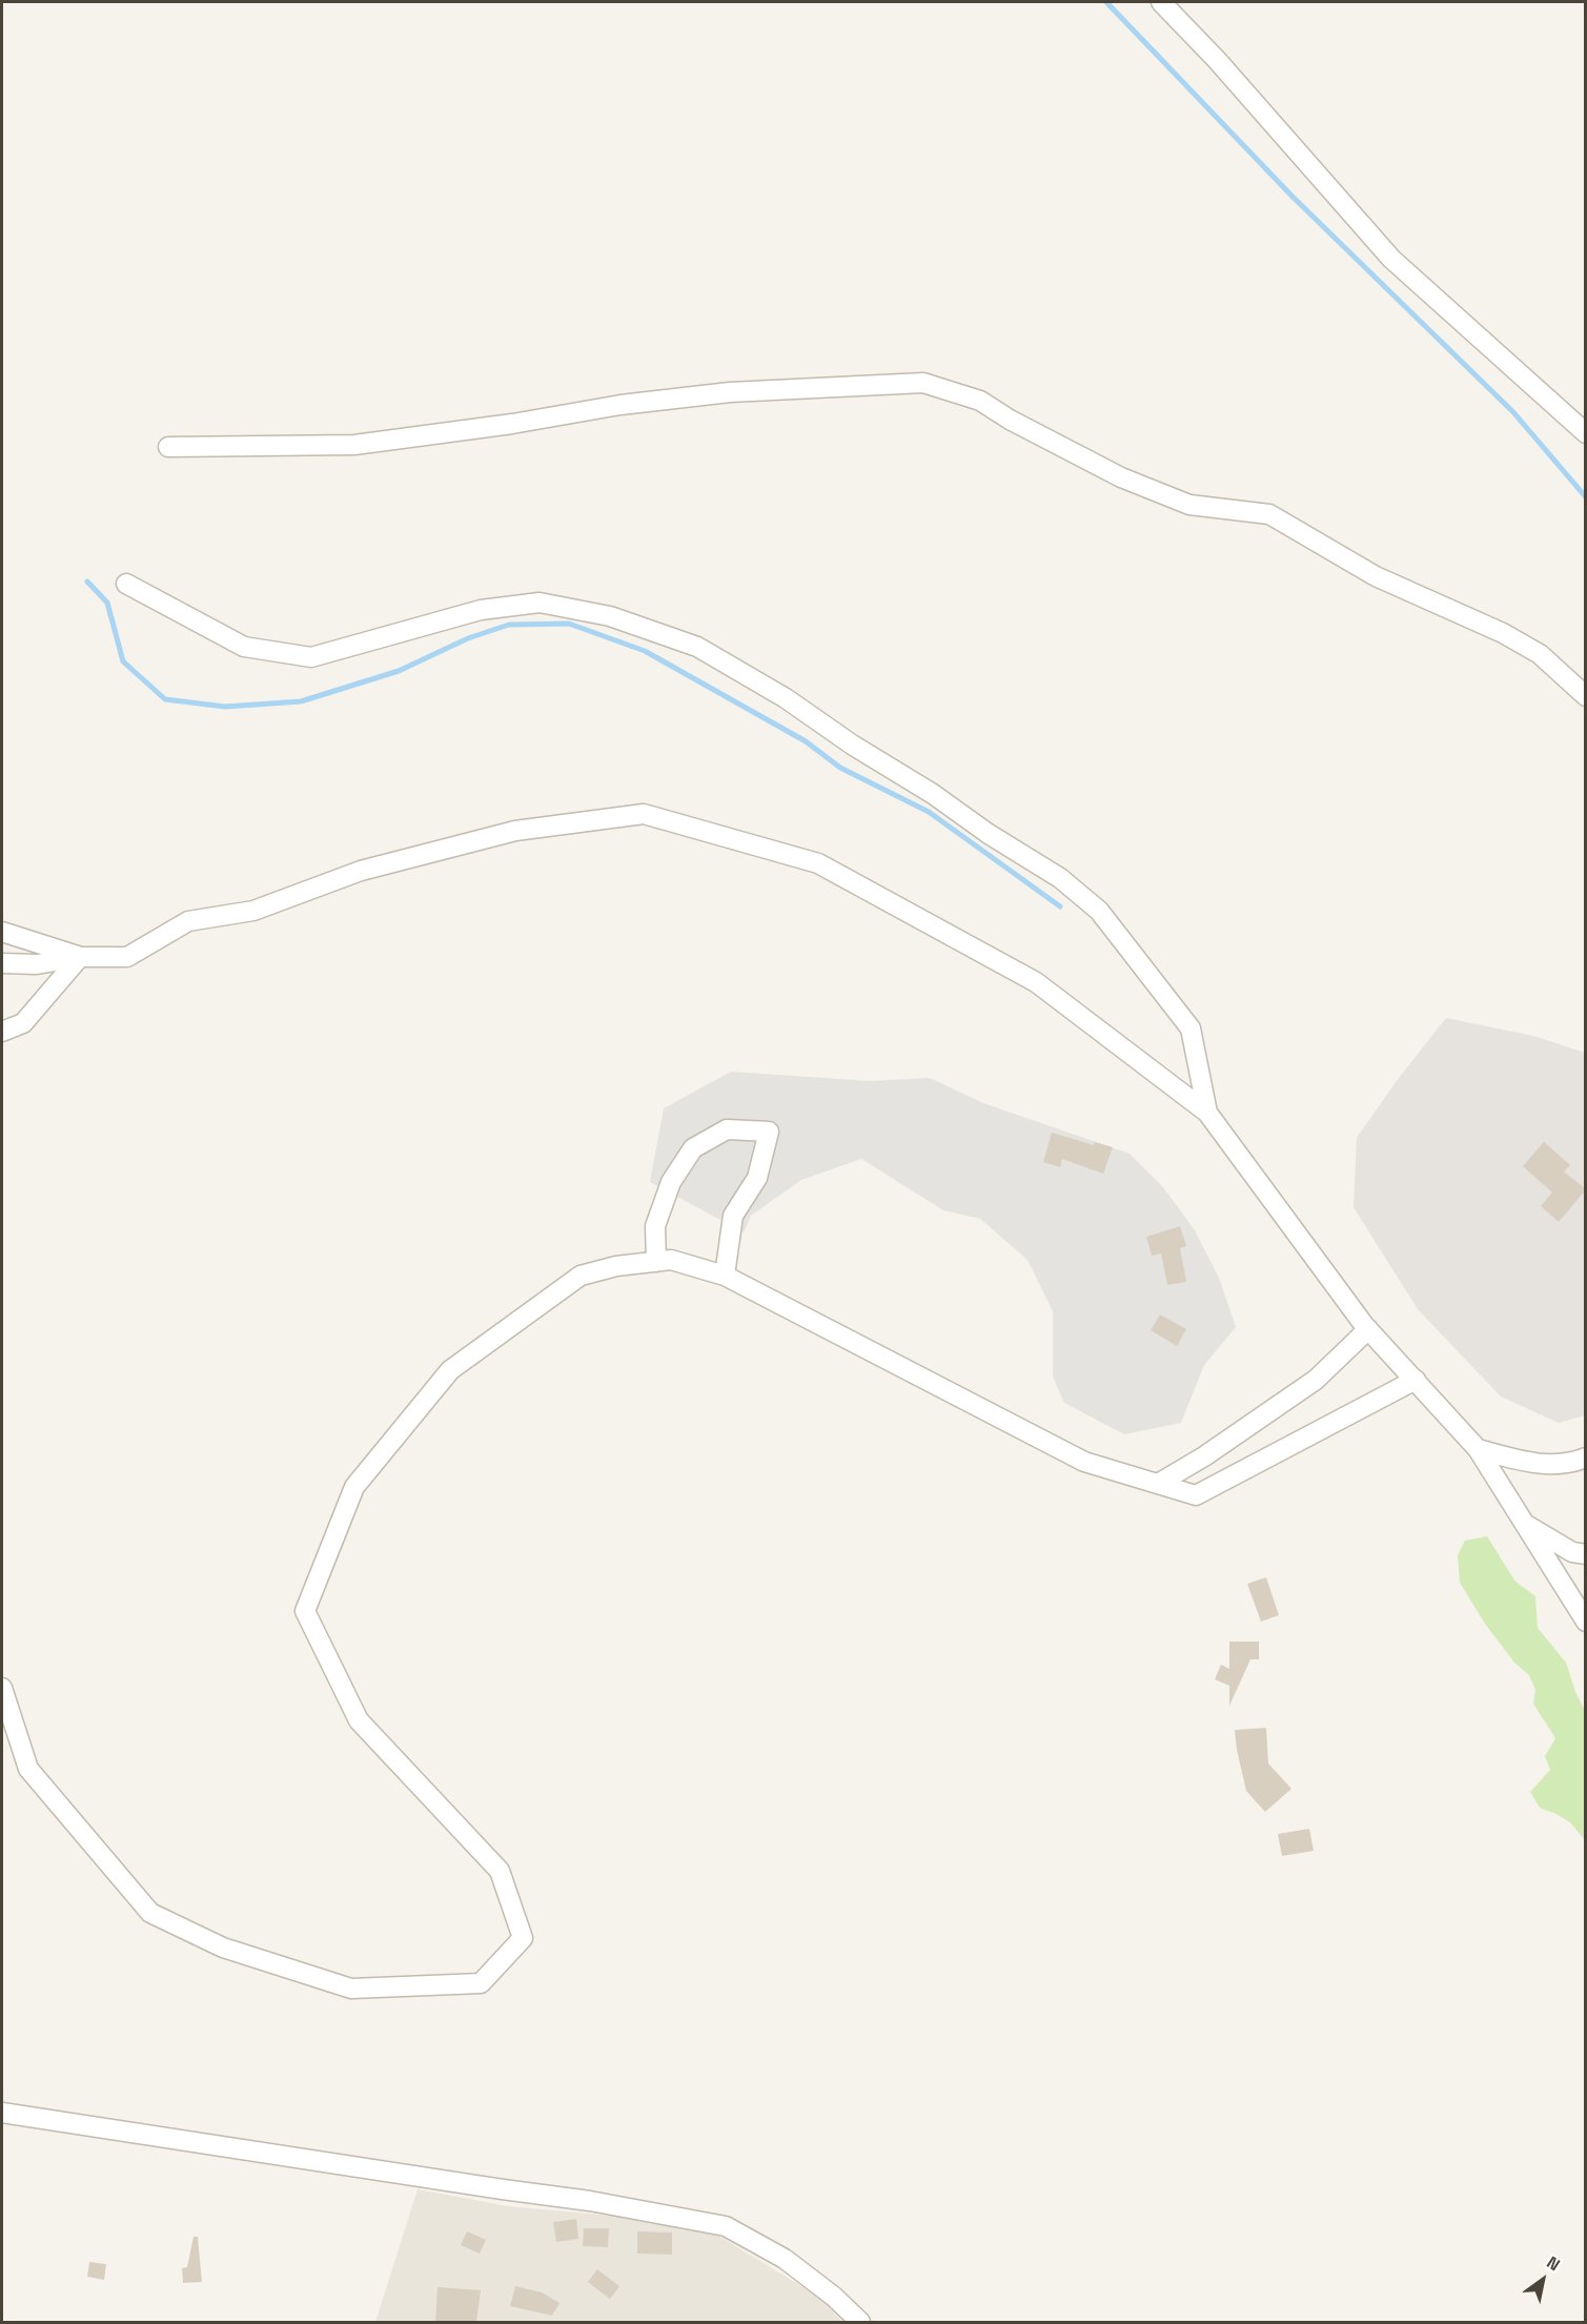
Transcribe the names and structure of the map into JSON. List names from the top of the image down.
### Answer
{
  "north": "top right"
}
